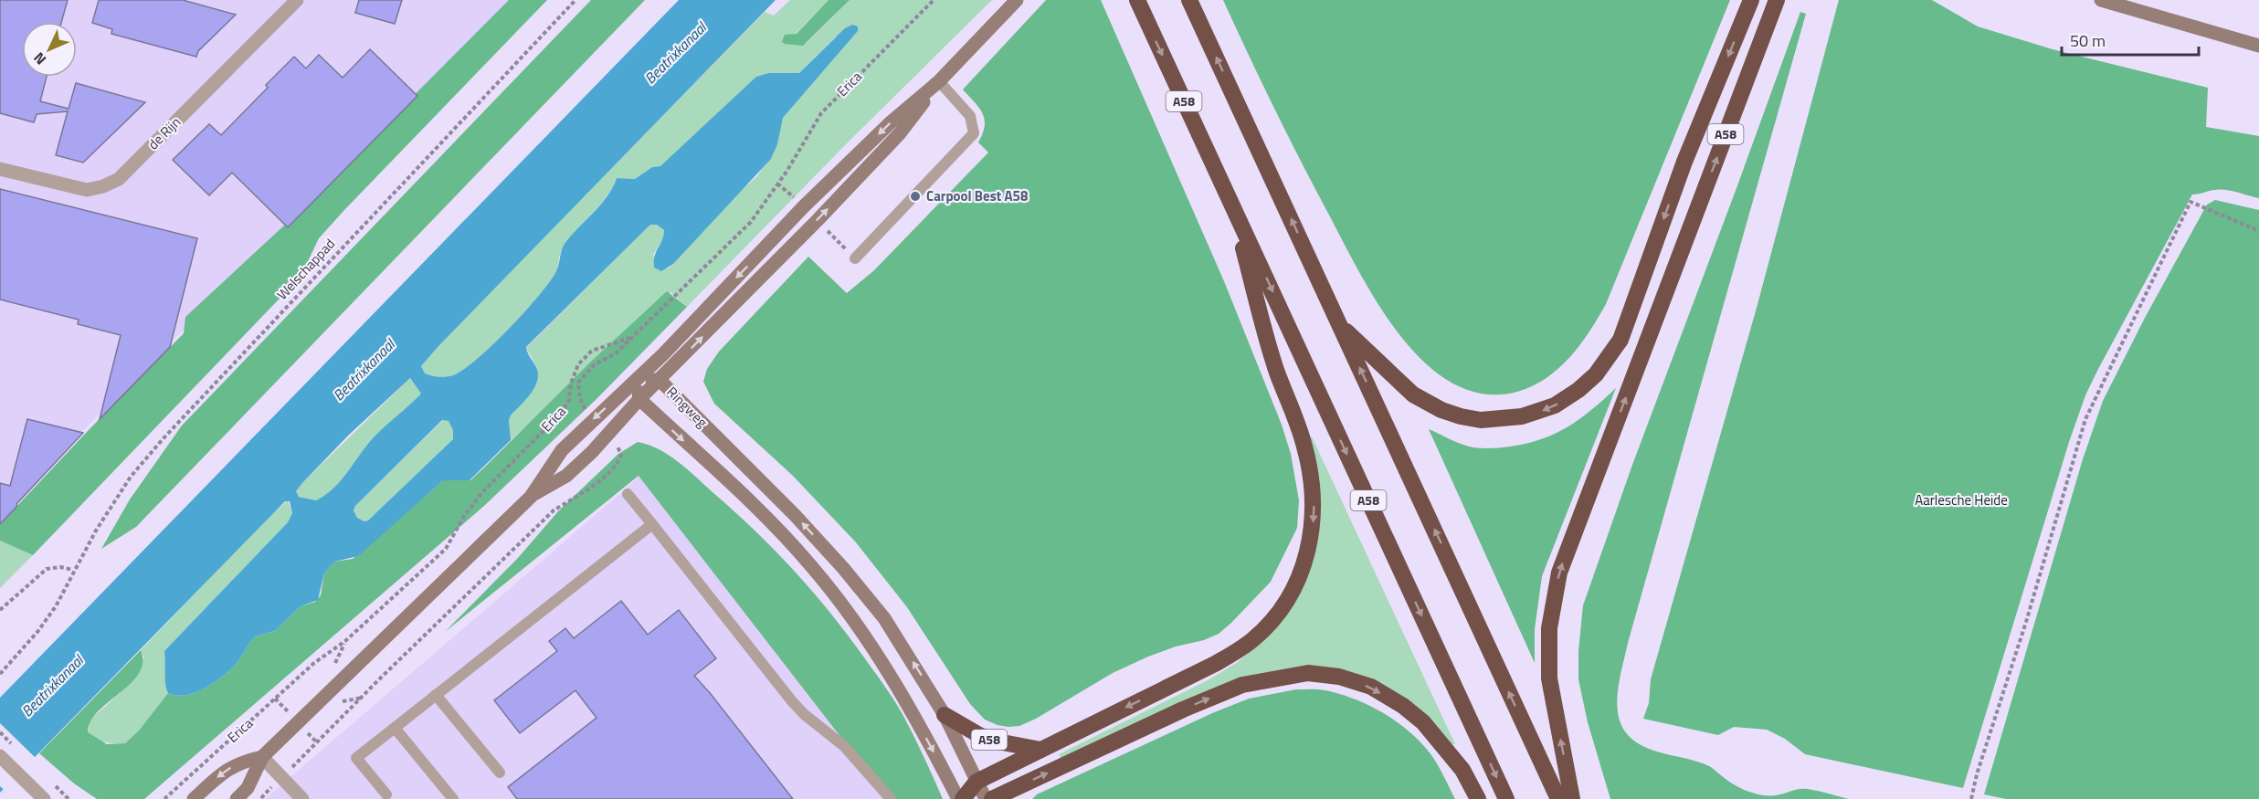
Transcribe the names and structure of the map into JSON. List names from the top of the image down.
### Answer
{
  "streets": {
    "highway": ["A58"],
    "main road": ["Erica", "Ringweg"],
    "street": ["de Rijn"],
    "path": ["Welschappad"]
  },
  "crossings": [
    ["Erica", "Ringweg"],
    ["A58", "Ringweg"]
  ],
  "water": ["Beatrixkanaal"],
  "parks": ["Aarlesche Heide"],
  "places": ["Carpool Best A58"],
  "scale_bar": "50 m",
  "north": "bottom left"
}
